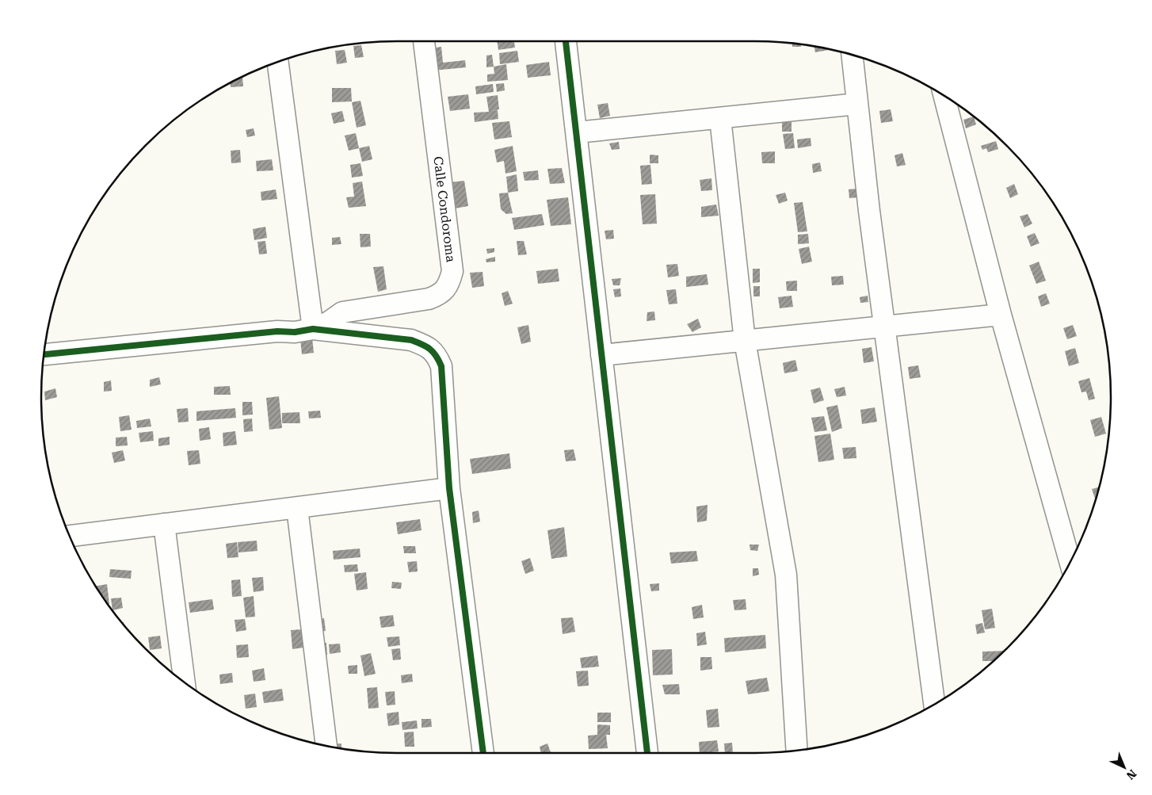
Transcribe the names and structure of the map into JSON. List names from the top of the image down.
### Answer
{
  "streets": {
    "street": ["Calle Condoroma"]
  },
  "north": "bottom right"
}
